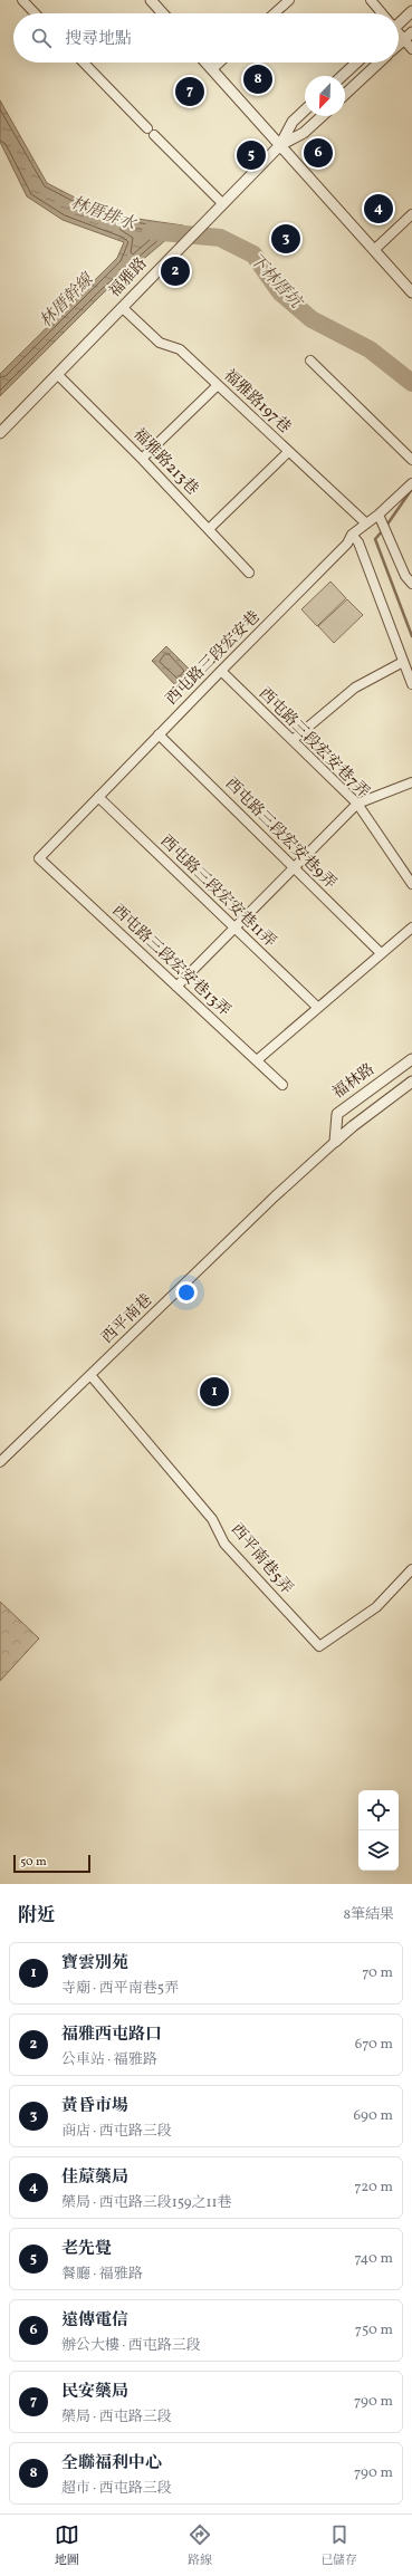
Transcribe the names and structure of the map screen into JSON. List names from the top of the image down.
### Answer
{
  "streets": {
    "street": [
      "福雅路",
      "福雅路197巷",
      "福雅路213巷",
      "西屯路三段宏安巷",
      "西屯路三段宏安巷7弄",
      "西屯路三段宏安巷9弄",
      "西屯路三段宏安巷11弄",
      "西屯路三段宏安巷13弄",
      "福林路",
      "西平南巷",
      "西平南巷5弄"
    ]
  },
  "crossings": [
    ["福雅路", "福雅路197巷"],
    ["福雅路", "福雅路213巷"],
    ["福雅路197巷", "西屯路三段宏安巷"],
    ["西屯路三段宏安巷", "西屯路三段宏安巷7弄"],
    ["西屯路三段宏安巷", "西屯路三段宏安巷9弄"],
    ["西屯路三段宏安巷", "西屯路三段宏安巷11弄"],
    ["西屯路三段宏安巷", "西屯路三段宏安巷13弄"],
    ["福林路", "西平南巷"],
    ["西平南巷", "西平南巷5弄"]
  ],
  "water": ["林厝排水", "下林厝坑", "林厝幹線"],
  "scale_bar": "50 m",
  "north": "bottom left",
  "page": {
    "search": "搜尋地點",
    "pins": [
      "8",
      "7",
      "6",
      "5",
      "4",
      "3",
      "2",
      "1"
    ],
    "scale": "50 m",
    "heading": ["附近", "8筆結果"],
    "list": [
      {
        "mark": "1",
        "name": "寶雲別苑",
        "note": "寺廟 · 西平南巷5弄",
        "value": "70 m"
      },
      {
        "mark": "2",
        "name": "福雅西屯路口",
        "note": "公車站 · 福雅路",
        "value": "670 m"
      },
      {
        "mark": "3",
        "name": "黃昏市場",
        "note": "商店 · 西屯路三段",
        "value": "690 m"
      },
      {
        "mark": "4",
        "name": "佳蒝藥局",
        "note": "藥局 · 西屯路三段159之11巷",
        "value": "720 m"
      },
      {
        "mark": "5",
        "name": "老先覺",
        "note": "餐廳 · 福雅路",
        "value": "740 m"
      },
      {
        "mark": "6",
        "name": "遠傳電信",
        "note": "辦公大樓 · 西屯路三段",
        "value": "750 m"
      },
      {
        "mark": "7",
        "name": "民安藥局",
        "note": "藥局 · 西屯路三段",
        "value": "790 m"
      },
      {
        "mark": "8",
        "name": "全聯福利中心",
        "note": "超市 · 西屯路三段",
        "value": "790 m"
      }
    ],
    "nav": ["地圖", "路線", "已儲存"]
  }
}
